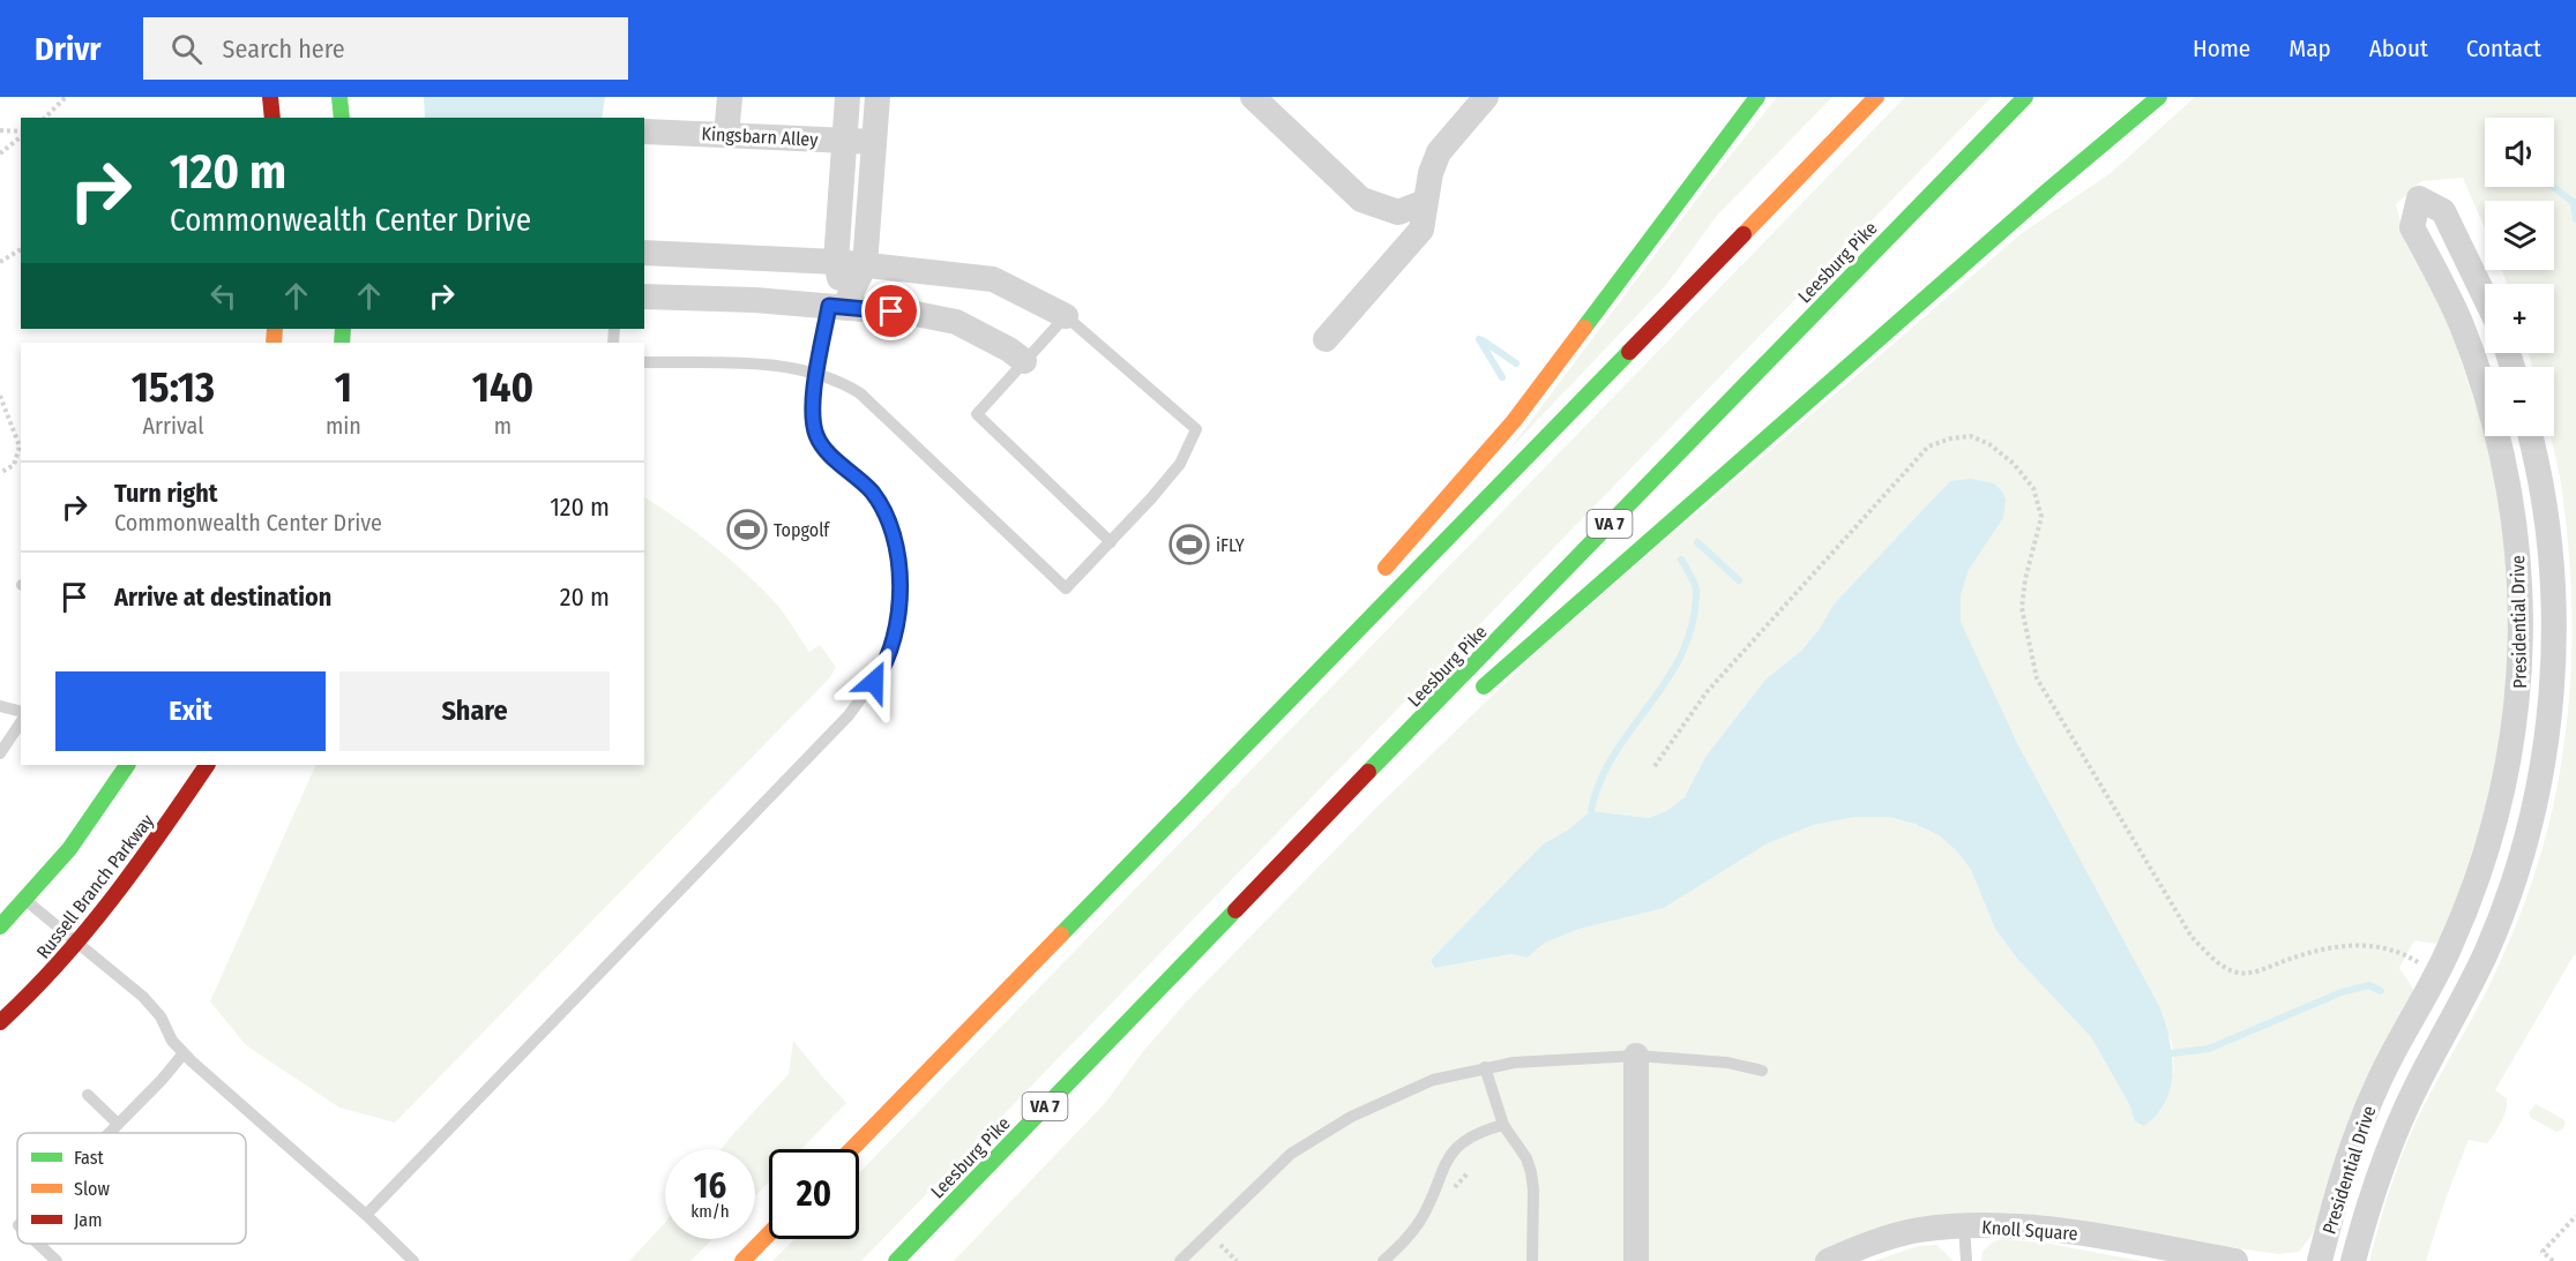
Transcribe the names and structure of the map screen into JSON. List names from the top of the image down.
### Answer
{
  "streets": {
    "main road": ["Leesburg Pike", "VA 7", "Russell Branch Parkway"],
    "street": ["Kingsbarn Alley", "Presidential Drive", "Knoll Square"]
  },
  "places": {
    "sports": ["Topgolf", "iFLY"]
  },
  "legend": ["Fast", "Slow", "Jam"],
  "page": {
    "header": "Drivr",
    "search": "Search here",
    "nav": [
      "Home",
      "Map",
      "About",
      "Contact"
    ],
    "map_buttons": ["+", "−"],
    "turn": ["120 m", "Commonwealth Center Drive"],
    "eta": [
      "15:13",
      "Arrival",
      "1",
      "min",
      "140",
      "m"
    ],
    "list": [
      {
        "name": "Turn right",
        "note": "Commonwealth Center Drive",
        "value": "120 m"
      },
      {
        "name": "Arrive at destination",
        "value": "20 m"
      }
    ],
    "buttons": ["Exit", "Share"],
    "speed": "16 km/h",
    "limit": "20"
  }
}
